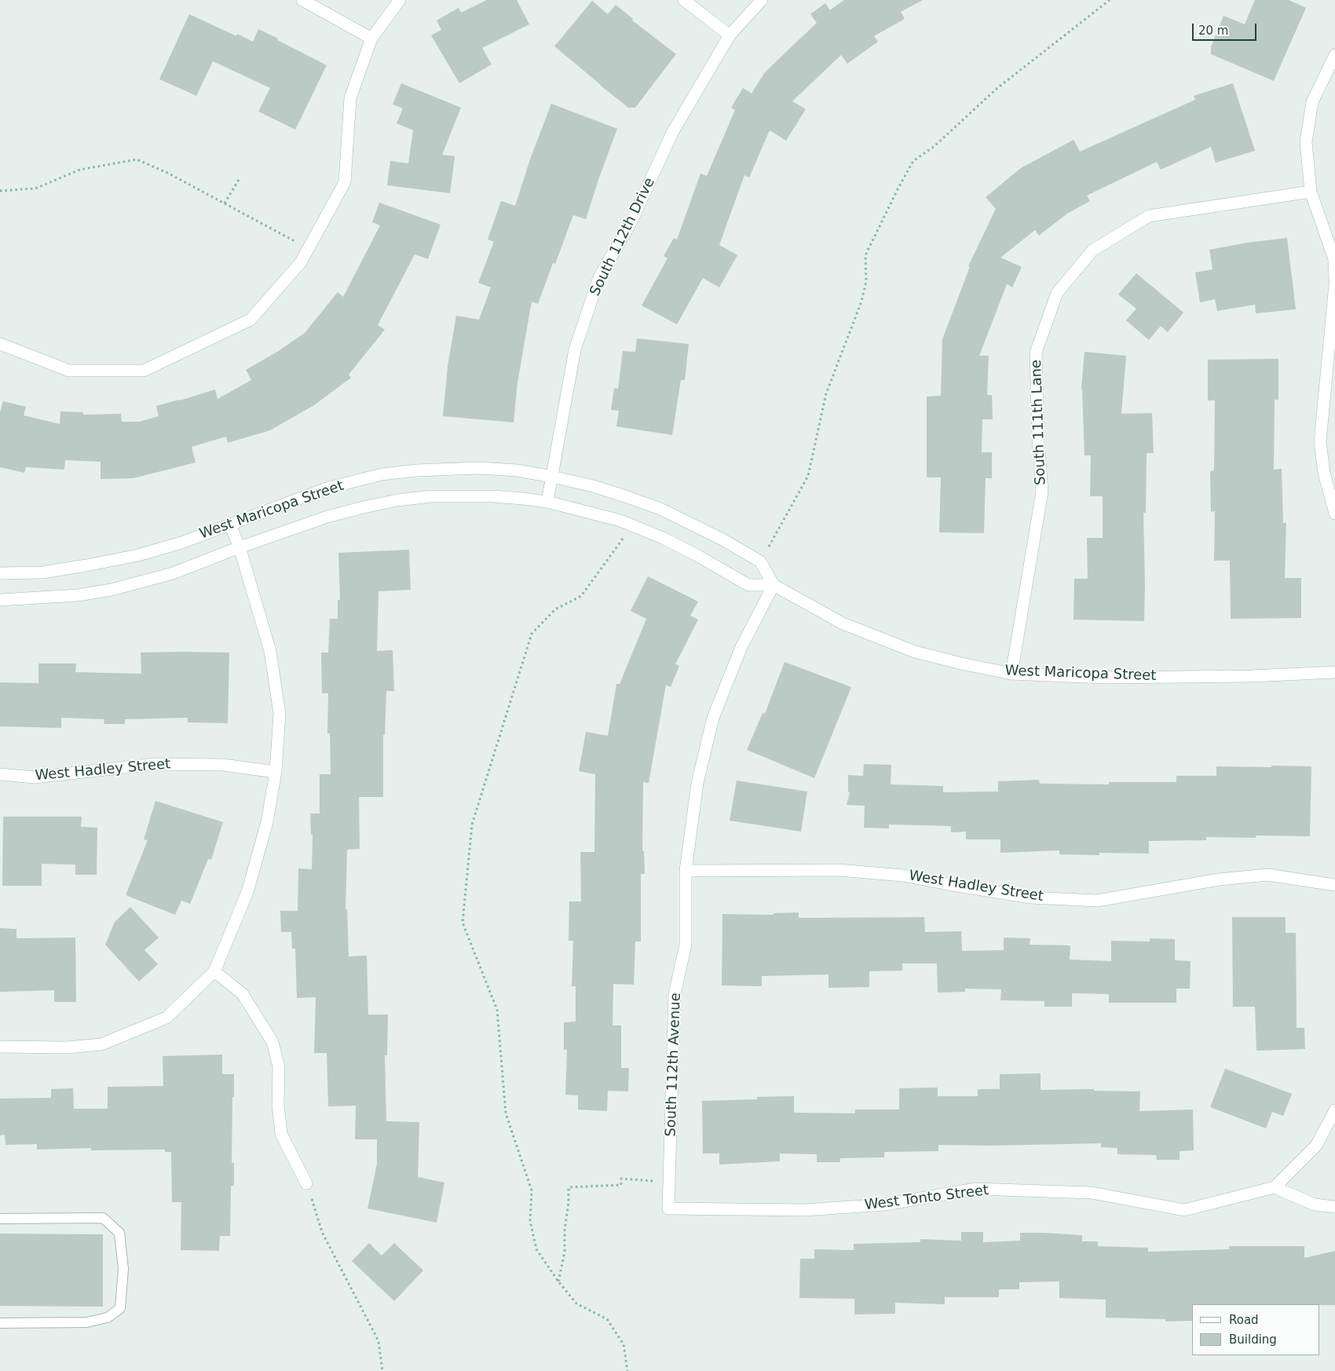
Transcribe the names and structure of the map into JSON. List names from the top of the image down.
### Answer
{
  "streets": {
    "street": [
      "South 112th Drive",
      "South 111th Lane",
      "West Maricopa Street",
      "West Hadley Street",
      "South 112th Avenue",
      "West Tonto Street"
    ]
  },
  "crossings": [
    ["South 112th Drive", "West Maricopa Street"],
    ["South 111th Lane", "West Maricopa Street"],
    ["West Maricopa Street", "South 112th Avenue"],
    ["West Hadley Street", "South 112th Avenue"],
    ["South 112th Avenue", "West Tonto Street"]
  ],
  "legend": ["Road", "Building"],
  "scale_bar": "20 m"
}
